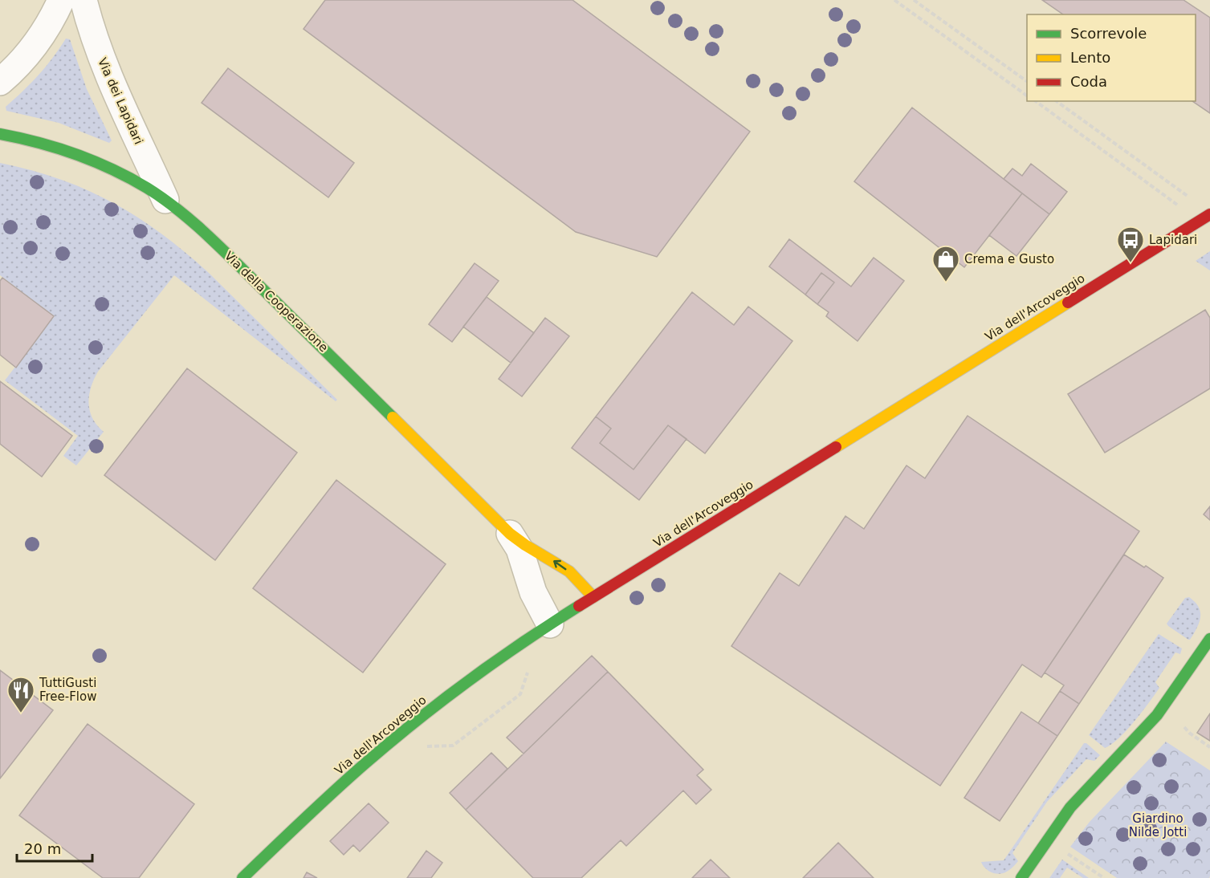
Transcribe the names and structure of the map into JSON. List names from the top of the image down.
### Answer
{
  "streets": {
    "street": ["Via dei Lapidari", "Via della Cooperazione", "Via dell'Arcoveggio"]
  },
  "crossings": [
    ["Via dei Lapidari", "Via della Cooperazione"],
    ["Via della Cooperazione", "Via dell'Arcoveggio"]
  ],
  "parks": ["Giardino Nilde Jotti"],
  "places": {
    "bus stop": ["Lapidari"],
    "shop": ["Crema e Gusto"],
    "restaurant": ["TuttiGusti Free-Flow"]
  },
  "legend": ["Scorrevole", "Lento", "Coda"],
  "scale_bar": "20 m"
}
